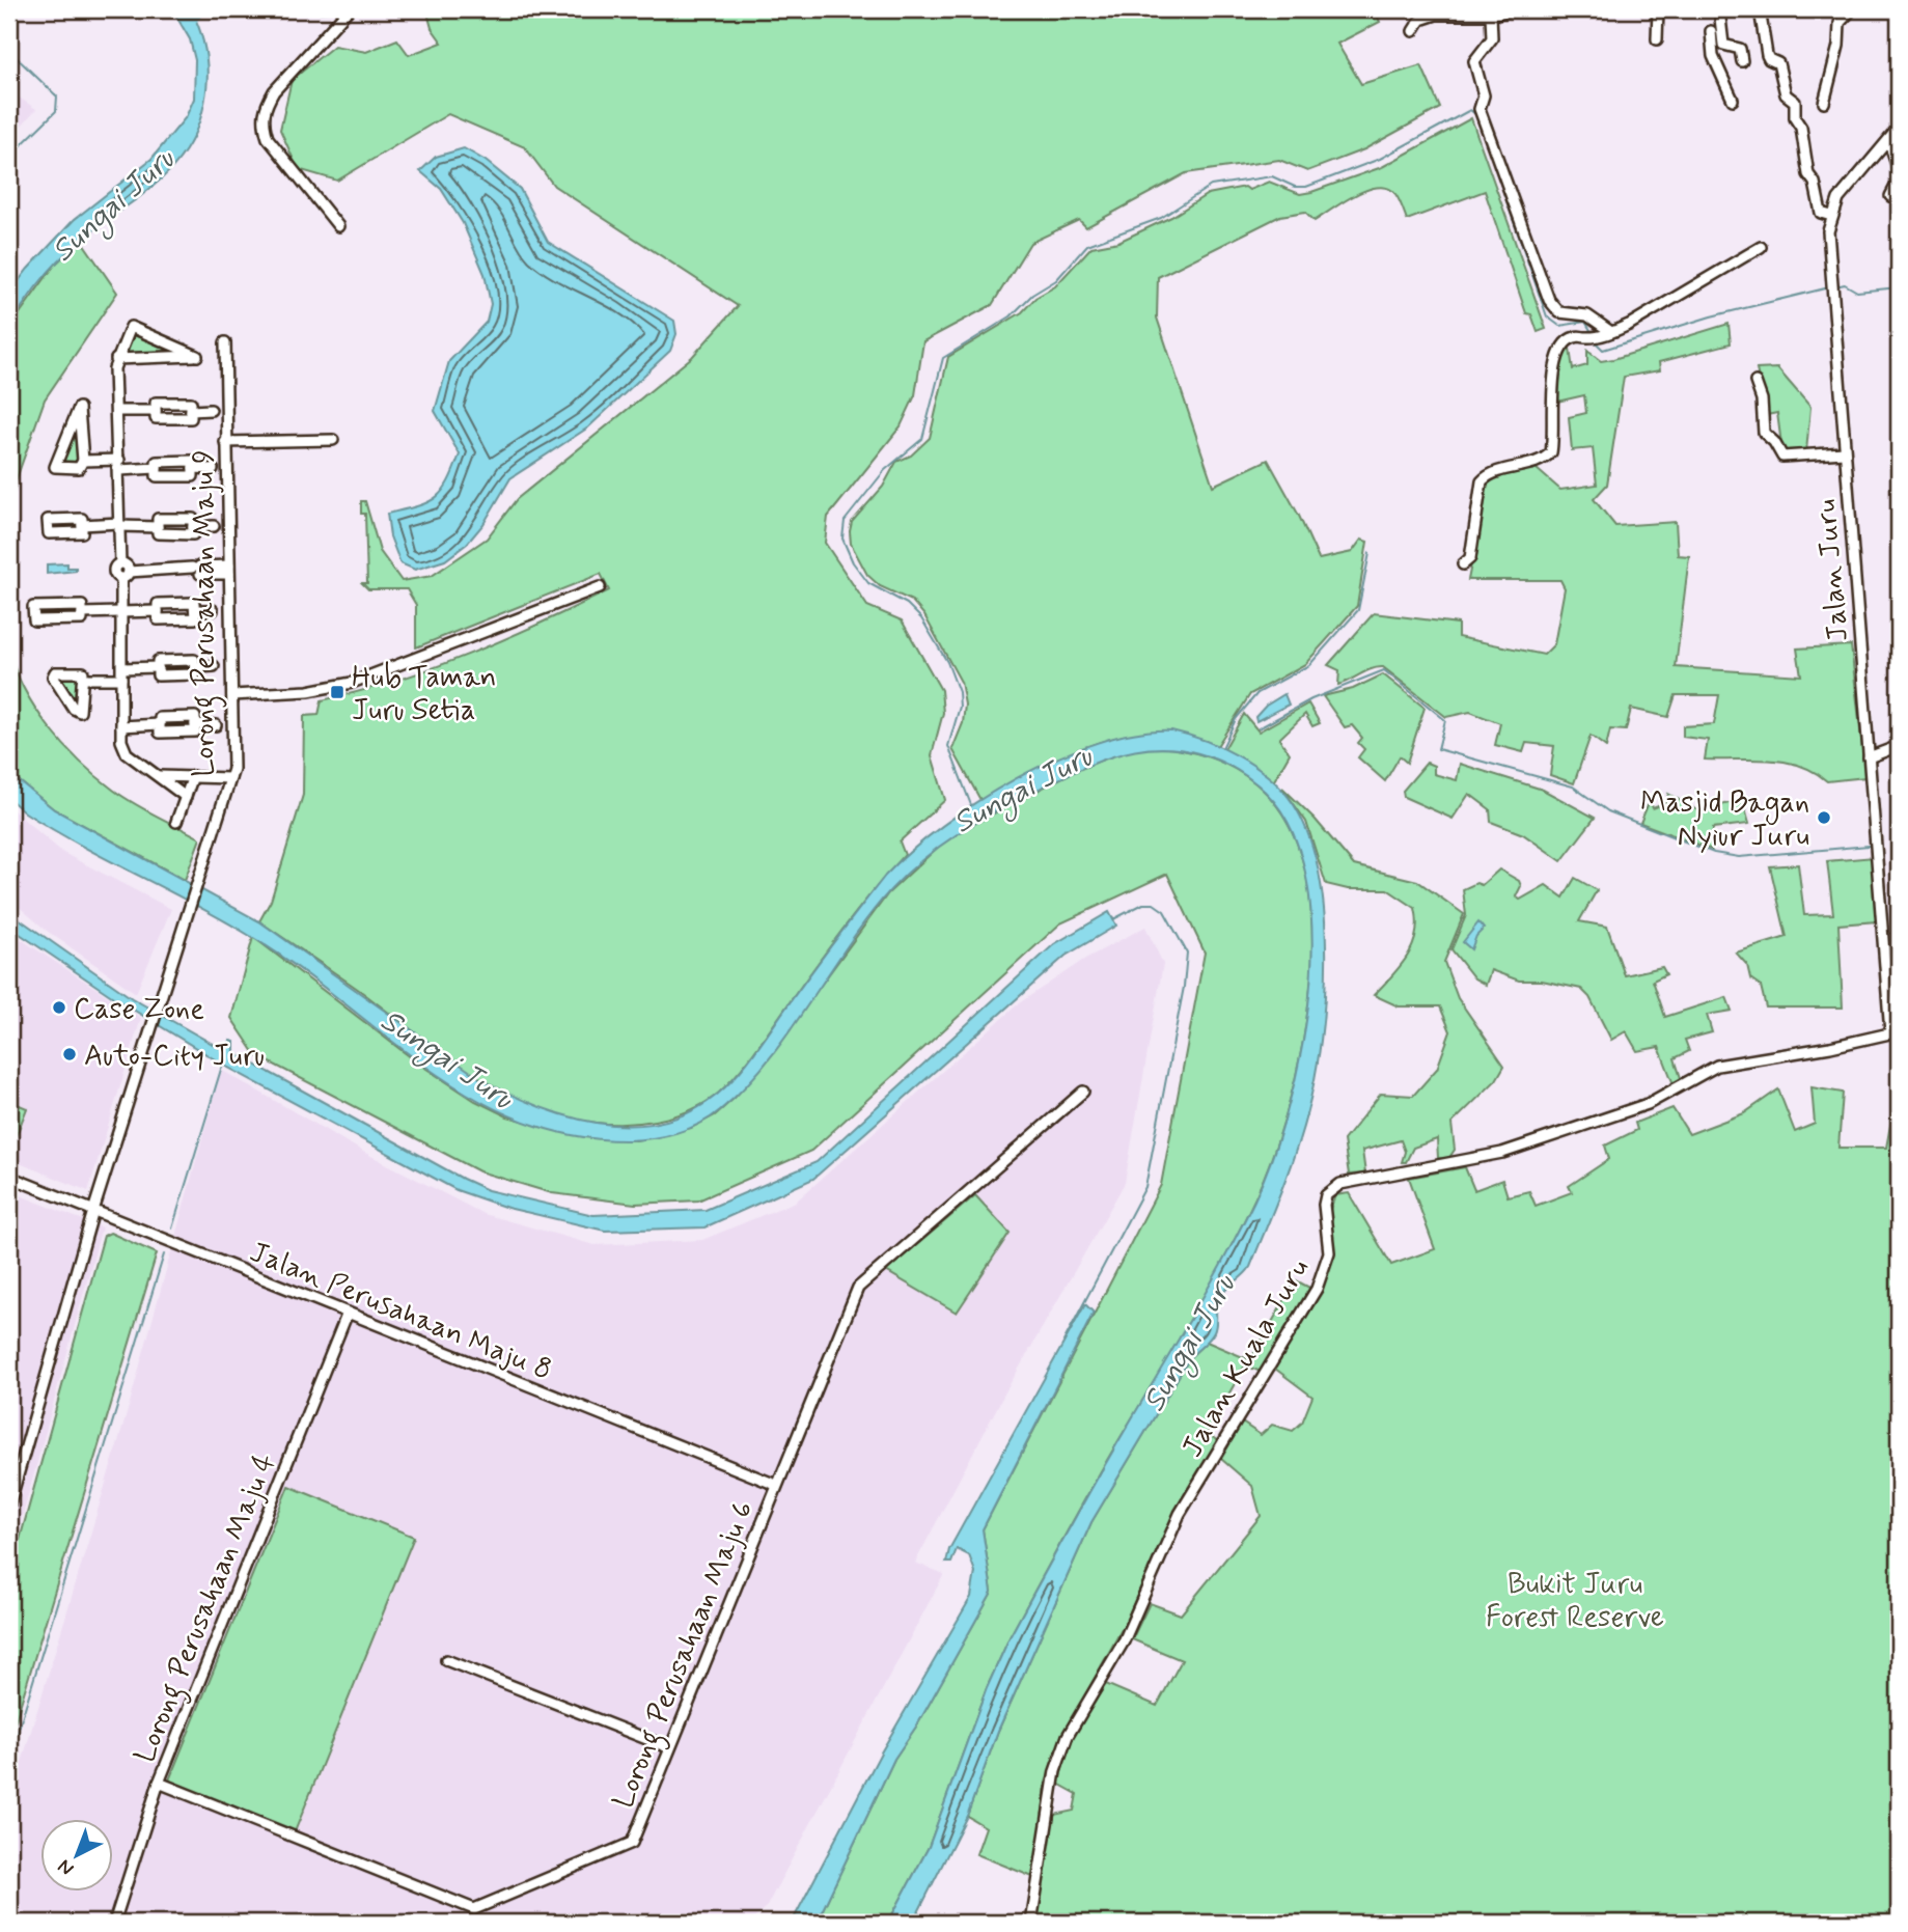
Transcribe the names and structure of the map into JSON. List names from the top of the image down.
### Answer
{
  "streets": {
    "street": [
      "Jalan Juru",
      "Lorong Perusahaan Maju 9",
      "Jalan Perusahaan Maju 8",
      "Jalan Kuala Juru",
      "Lorong Perusahaan Maju 4",
      "Lorong Perusahaan Maju 6"
    ]
  },
  "crossings": [
    ["Jalan Juru", "Jalan Kuala Juru"],
    ["Lorong Perusahaan Maju 9", "Jalan Perusahaan Maju 8"],
    ["Jalan Perusahaan Maju 8", "Lorong Perusahaan Maju 4"],
    ["Jalan Perusahaan Maju 8", "Lorong Perusahaan Maju 6"],
    ["Lorong Perusahaan Maju 4", "Lorong Perusahaan Maju 6"]
  ],
  "water": ["Sungai Juru"],
  "parks": ["Bukit Juru Forest Reserve"],
  "places": {
    "transit": ["Hub Taman Juru Setia"],
    "other": ["Masjid Bagan Nyiur Juru", "Case Zone", "Auto-City Juru"]
  },
  "north": "bottom left"
}
